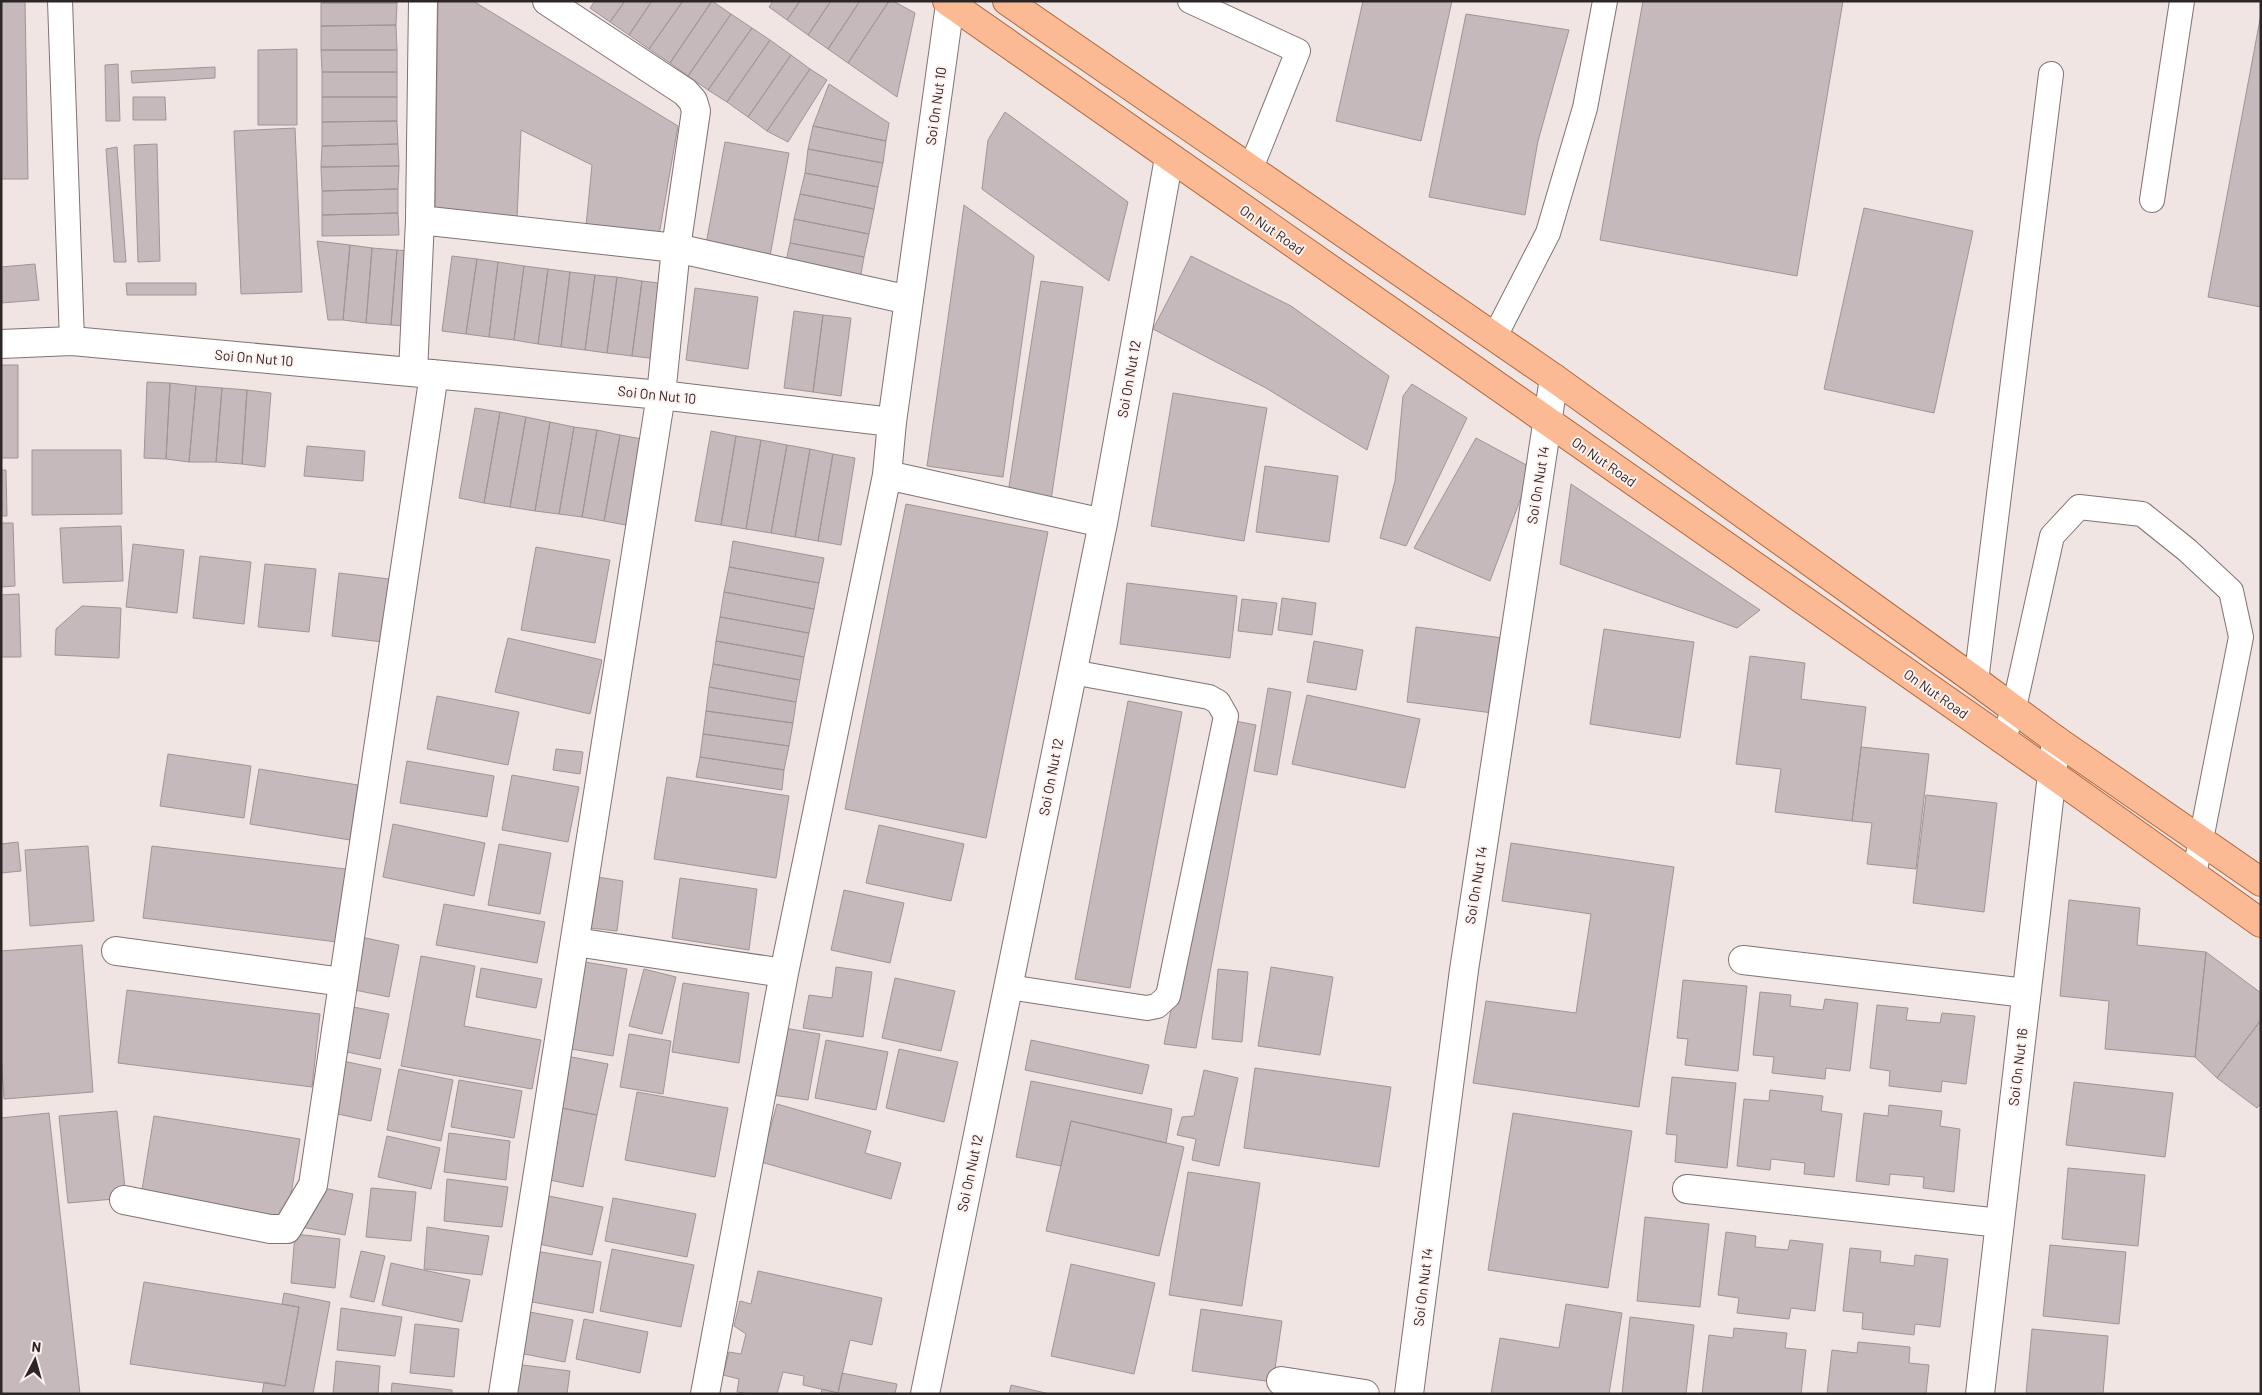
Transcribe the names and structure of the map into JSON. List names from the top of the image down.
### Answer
{
  "streets": {
    "main road": ["On Nut Road"],
    "street": [
      "Soi On Nut 10",
      "Soi On Nut 12",
      "Soi On Nut 14",
      "Soi On Nut 16"
    ]
  },
  "crossings": [
    ["Soi On Nut 10", "On Nut Road"],
    ["On Nut Road", "Soi On Nut 12"],
    ["On Nut Road", "Soi On Nut 14"],
    ["On Nut Road", "Soi On Nut 16"]
  ],
  "north": "top"
}
